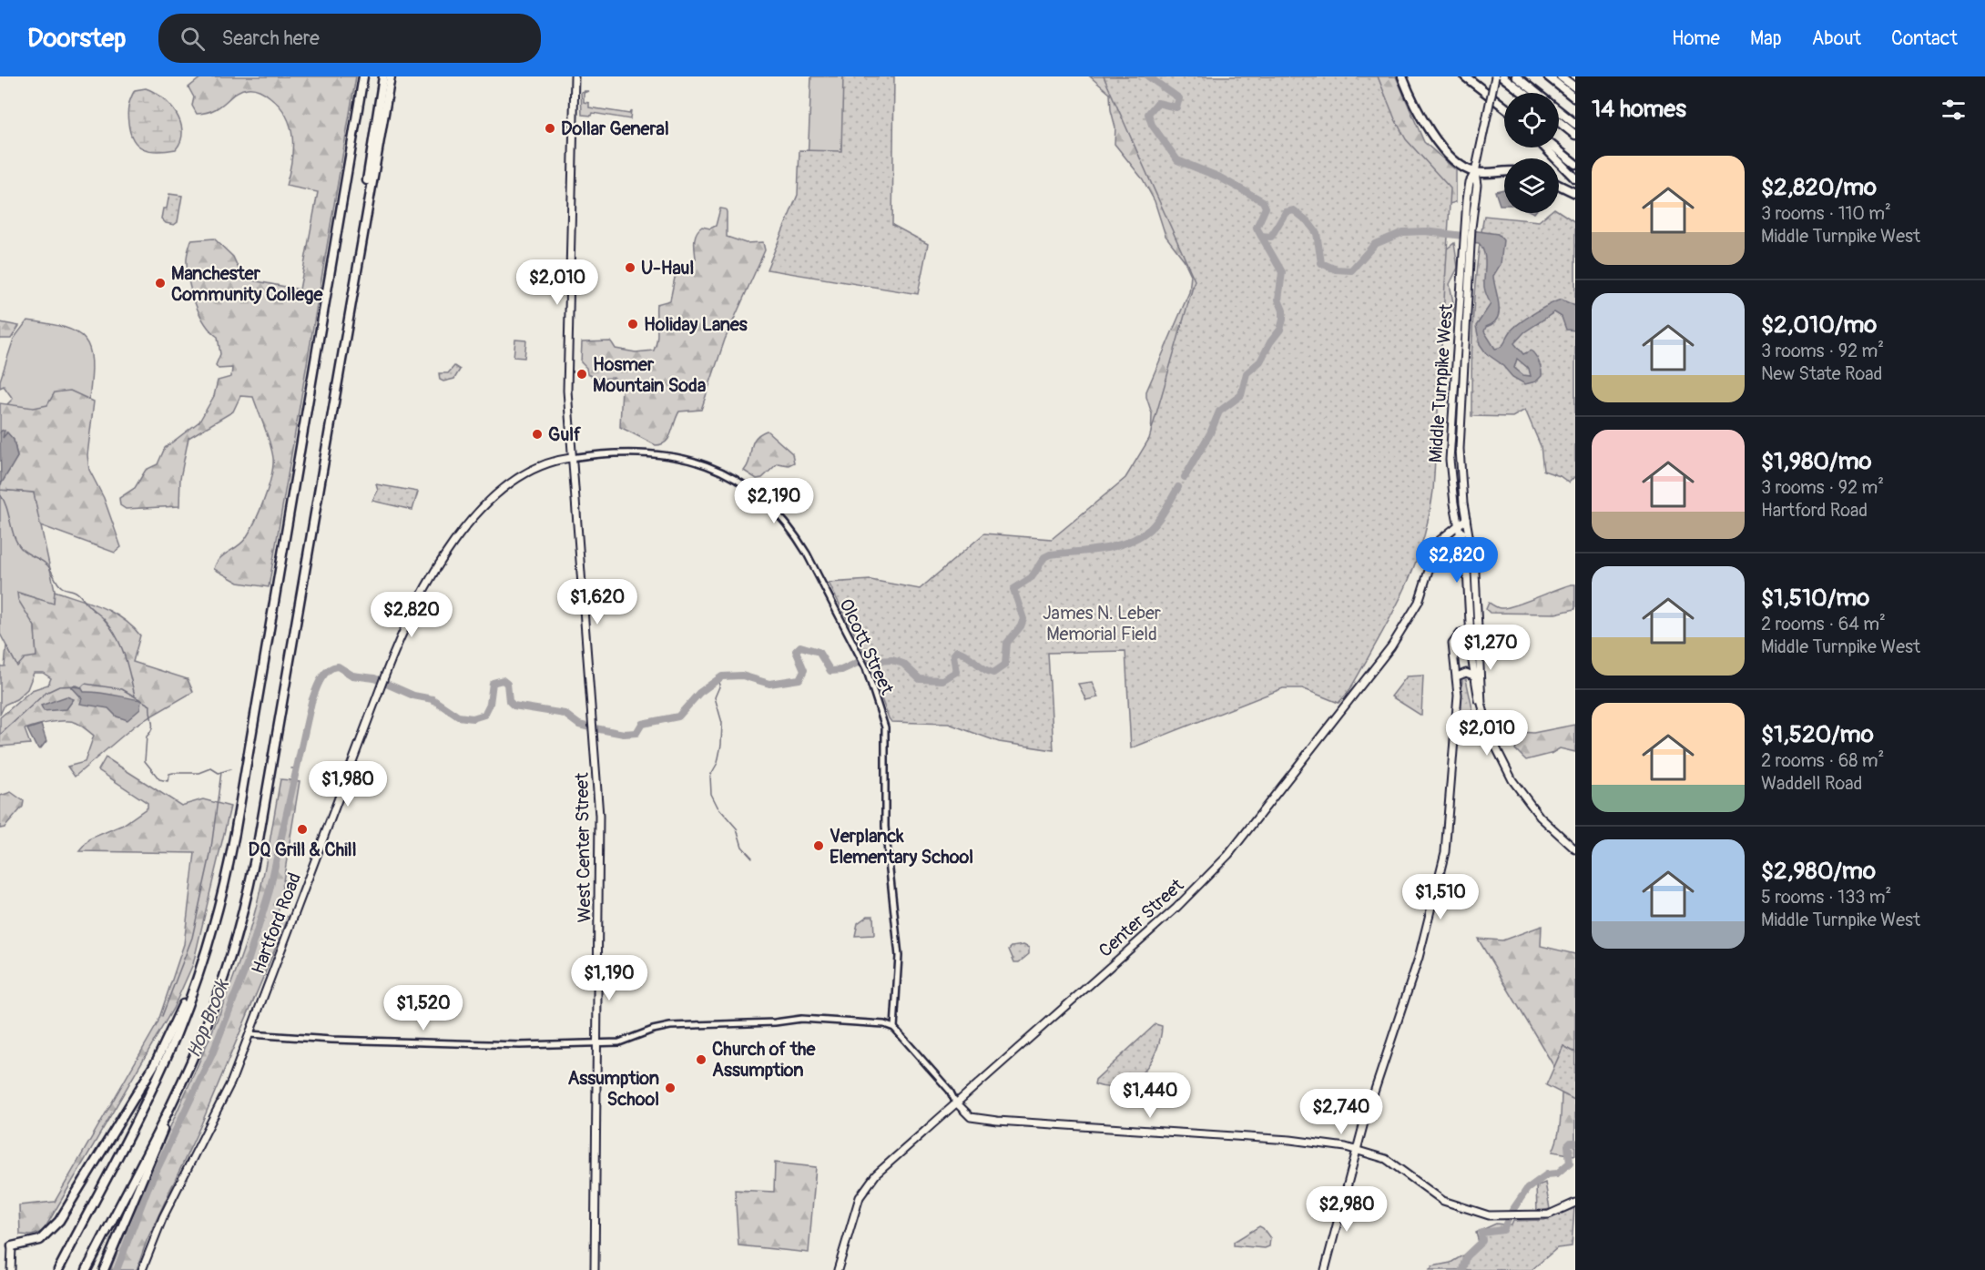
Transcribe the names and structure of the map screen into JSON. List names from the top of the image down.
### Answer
{
  "streets": {
    "main road": [
      "Middle Turnpike West",
      "West Center Street",
      "Center Street",
      "Hartford Road"
    ],
    "street": ["Olcott Street"]
  },
  "crossings": [
    ["Middle Turnpike West", "Center Street"],
    ["Olcott Street", "West Center Street"],
    ["Olcott Street", "Hartford Road"],
    ["West Center Street", "Hartford Road"]
  ],
  "water": ["Hop Brook"],
  "parks": ["James N. Leber Memorial Field"],
  "places": [
    "Dollar General",
    "U-Haul",
    "Manchester Community College",
    "Holiday Lanes",
    "Hosmer Mountain Soda",
    "Gulf",
    "DQ Grill & Chill",
    "Verplanck Elementary School",
    "Church of the Assumption",
    "Assumption School"
  ],
  "page": {
    "header": "Doorstep",
    "search": "Search here",
    "nav": [
      "Home",
      "Map",
      "About",
      "Contact"
    ],
    "heading": "14 homes",
    "list": [
      {
        "name": "$2,820/mo",
        "note": "3 rooms · 110 m² · Middle Turnpike West"
      },
      {
        "name": "$2,010/mo",
        "note": "3 rooms · 92 m² · New State Road"
      },
      {
        "name": "$1,980/mo",
        "note": "3 rooms · 92 m² · Hartford Road"
      },
      {
        "name": "$1,510/mo",
        "note": "2 rooms · 64 m² · Middle Turnpike West"
      },
      {
        "name": "$1,520/mo",
        "note": "2 rooms · 68 m² · Waddell Road"
      },
      {
        "name": "$2,980/mo",
        "note": "5 rooms · 133 m² · Middle Turnpike West"
      }
    ],
    "price": [
      "$2,010",
      "$2,190",
      "$2,820",
      "$1,620",
      "$2,820",
      "$1,270",
      "$2,010",
      "$1,980",
      "$1,510",
      "$1,190",
      "$1,520",
      "$1,440",
      "$2,740",
      "$2,980"
    ]
  }
}
